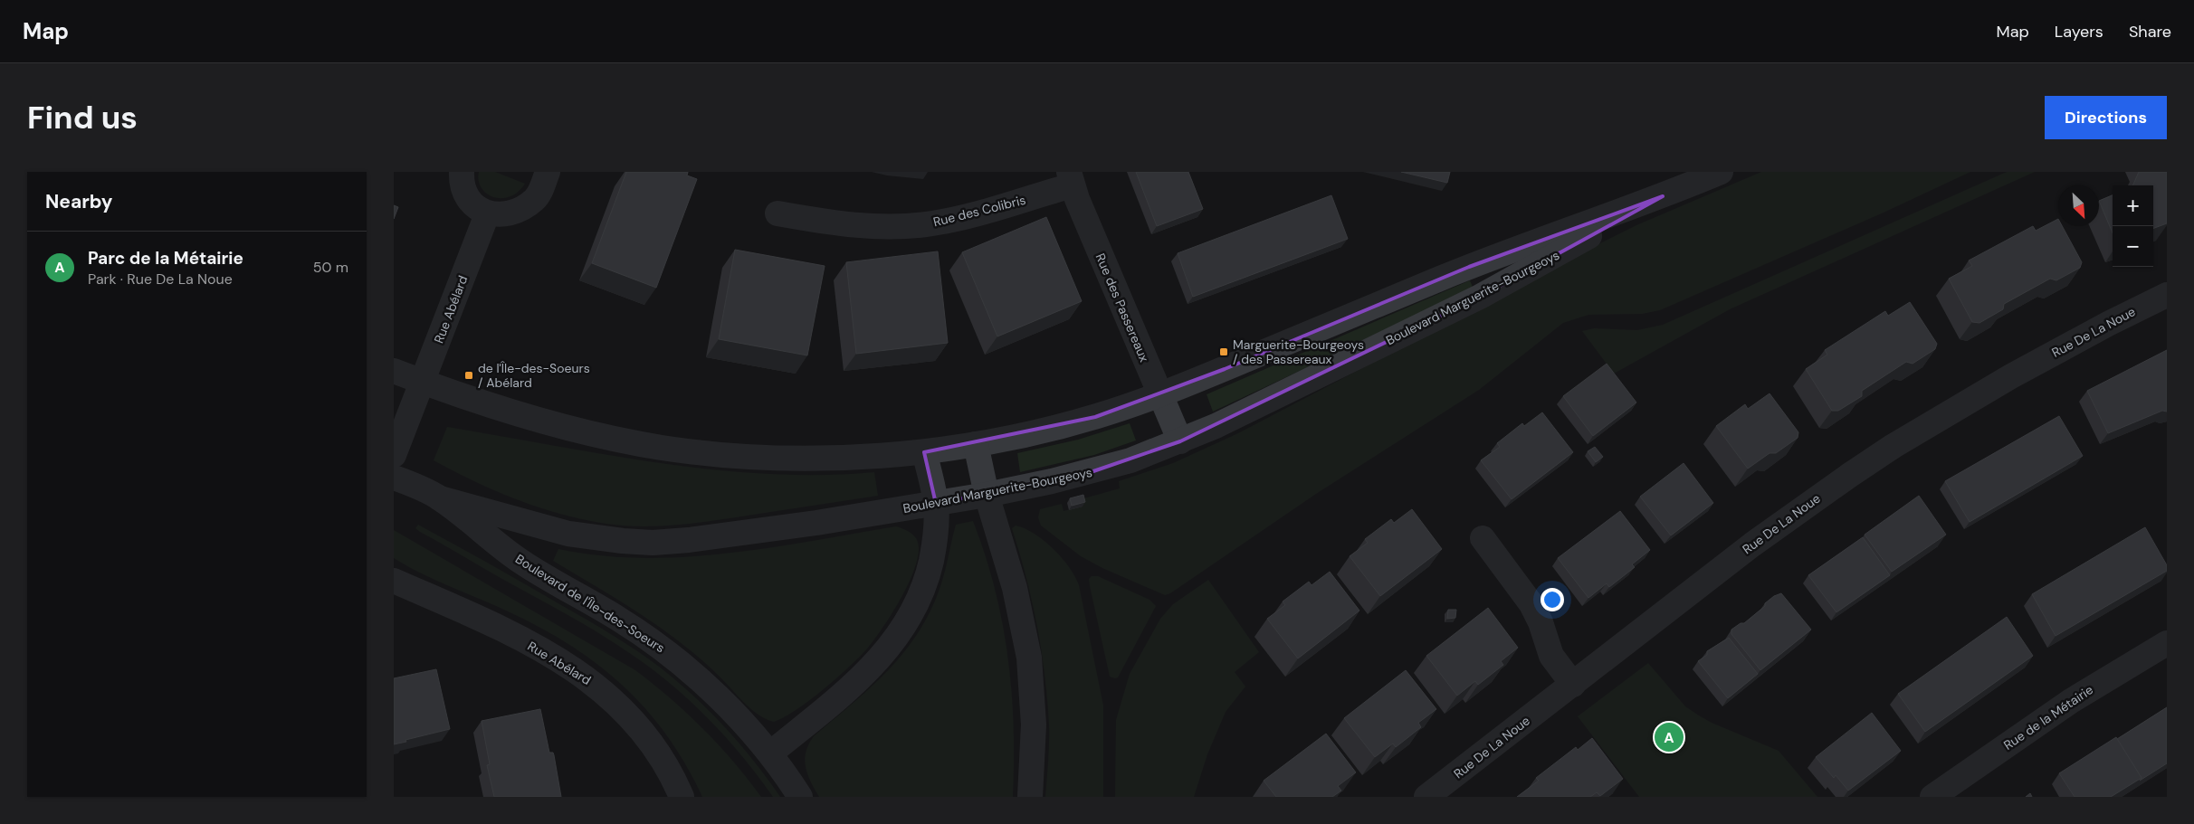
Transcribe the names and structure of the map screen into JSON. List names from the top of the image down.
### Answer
{
  "streets": {
    "street": [
      "Rue des Colibris",
      "Boulevard Marguerite-Bourgeoys",
      "Rue des Passereaux",
      "Rue Abélard",
      "Rue De La Noue",
      "Boulevard de l'Île-des-Soeurs",
      "Rue de la Métairie"
    ]
  },
  "crossings": [
    ["Rue des Colibris", "Rue des Passereaux"],
    ["Boulevard Marguerite-Bourgeoys", "Rue des Passereaux"],
    ["Boulevard Marguerite-Bourgeoys", "Boulevard de l'Île-des-Soeurs"]
  ],
  "places": {
    "transit": ["Marguerite-Bourgeoys / des Passereaux", "de l'Île-des-Soeurs / Abélard"]
  },
  "north": "bottom right",
  "page": {
    "header": "Map",
    "nav": ["Map", "Layers", "Share"],
    "buttons": "Directions",
    "title": "Find us",
    "heading": "Nearby",
    "map_buttons": ["+", "−"],
    "list": [
      {
        "mark": "A",
        "name": "Parc de la Métairie",
        "note": "Park · Rue De La Noue",
        "value": "50 m"
      }
    ],
    "pins": "A"
  }
}
